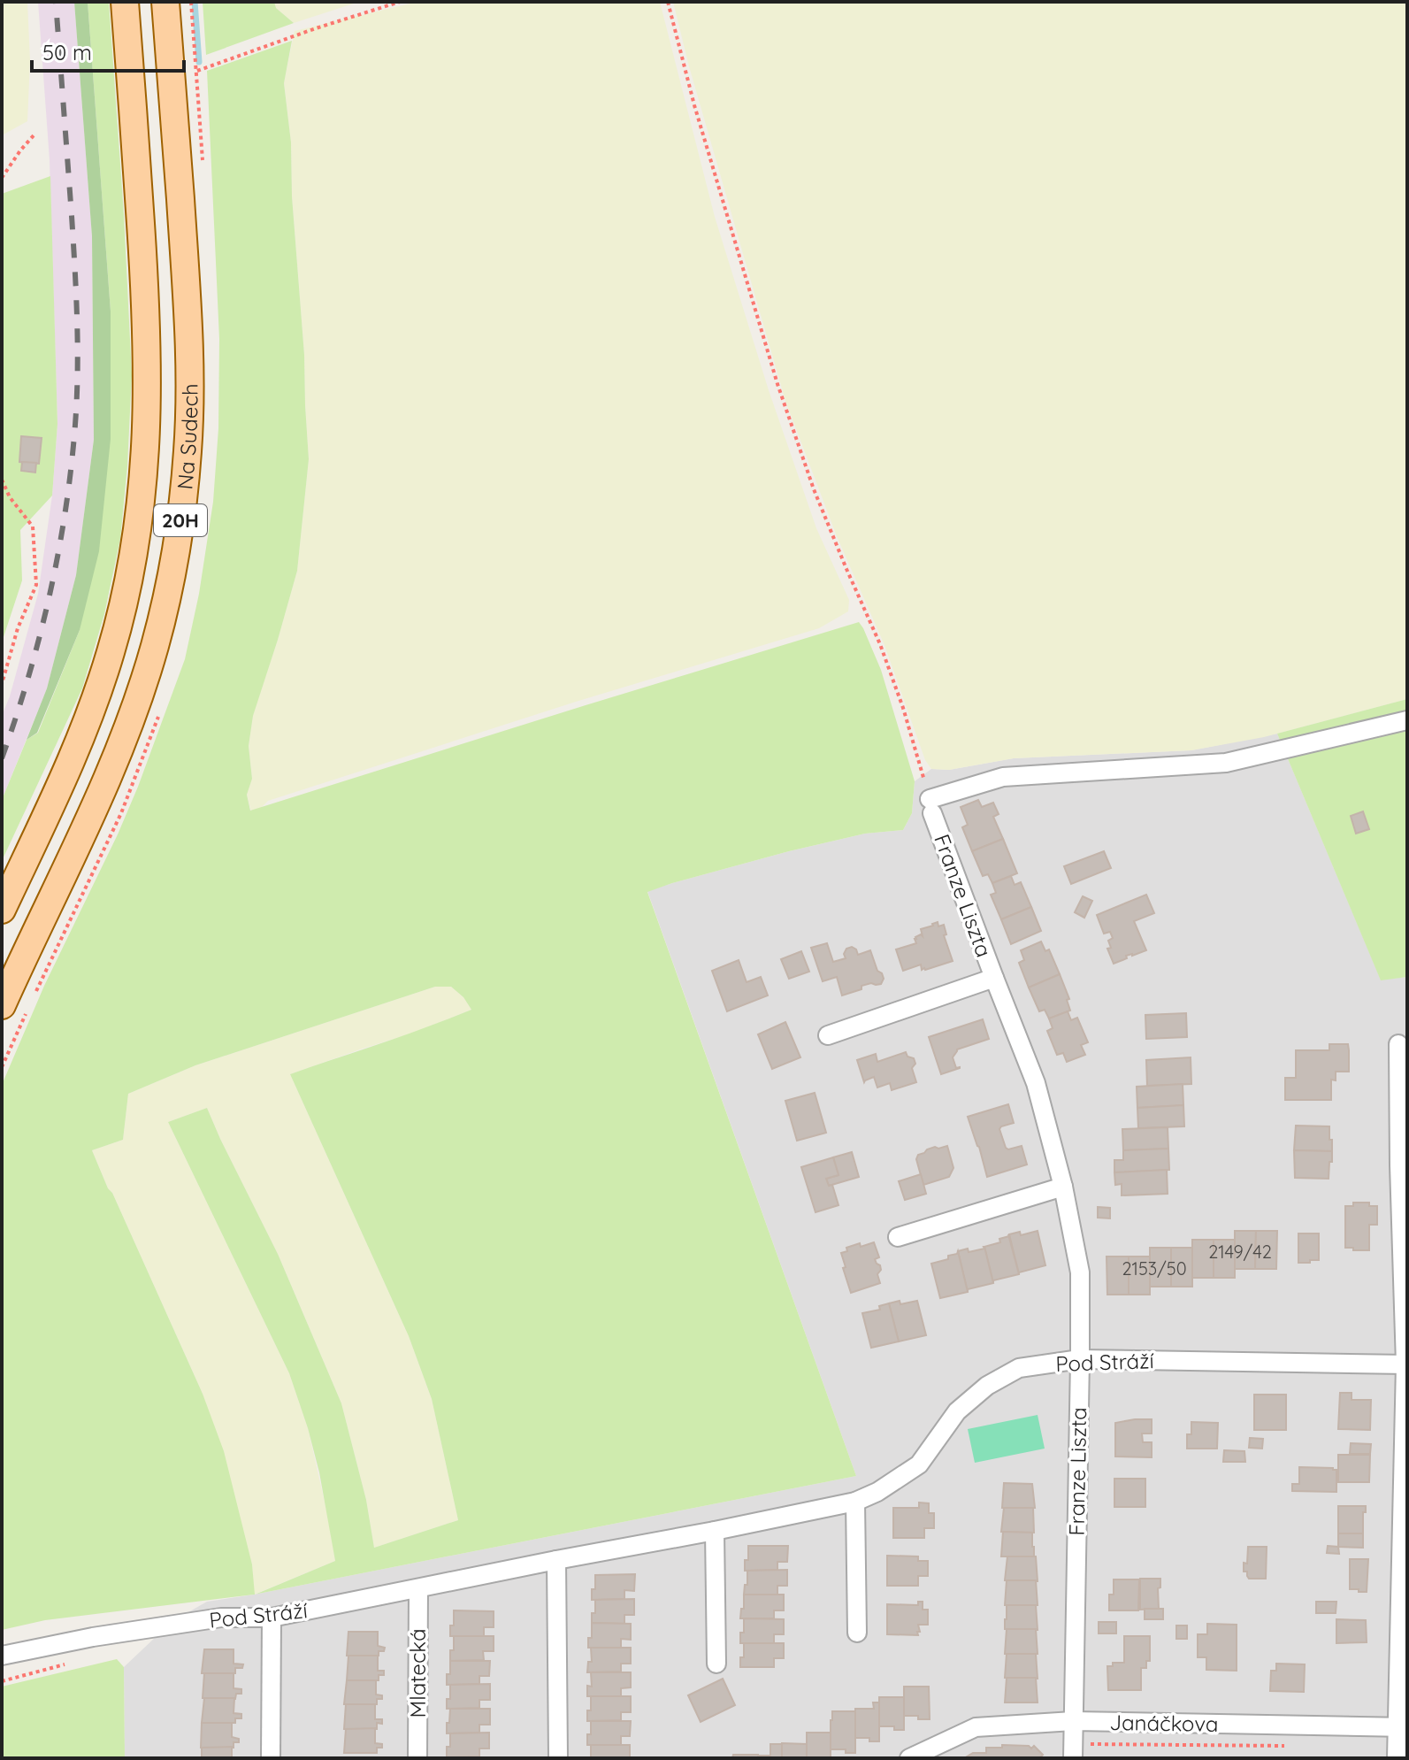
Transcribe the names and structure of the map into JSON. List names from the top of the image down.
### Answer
{
  "streets": {
    "main road": ["Na Sudech", "20H"],
    "street": [
      "Franze Liszta",
      "Pod Stráží",
      "Mlatecká",
      "Janáčkova"
    ]
  },
  "crossings": [
    ["Franze Liszta", "Pod Stráží"],
    ["Franze Liszta", "Janáčkova"],
    ["Pod Stráží", "Mlatecká"]
  ],
  "house_numbers": ["2149/42", "2153/50"],
  "scale_bar": "50 m"
}
